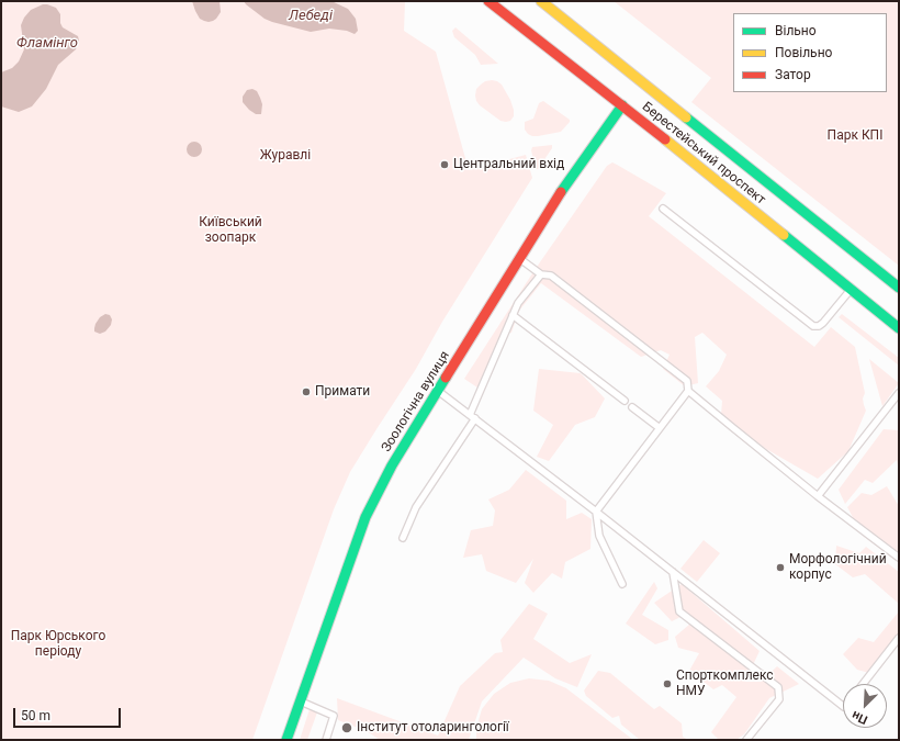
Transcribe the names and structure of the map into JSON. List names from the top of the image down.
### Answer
{
  "streets": {
    "main road": ["Берестейський проспект", "Зоологічна вулиця"]
  },
  "crossings": [
    ["Берестейський проспект", "Зоологічна вулиця"]
  ],
  "water": ["Лебеді", "Фламінго"],
  "parks": [
    "Парк КПІ",
    "Журавлі",
    "Київський зоопарк",
    "Парк Юрського періоду"
  ],
  "places": [
    "Центральний вхід",
    "Примати",
    "Морфологічний корпус",
    "Спорткомплекс НМУ",
    "Інститут отоларингології"
  ],
  "legend": ["Вільно", "Повільно", "Затор"],
  "scale_bar": "50 m",
  "north": "bottom left"
}
